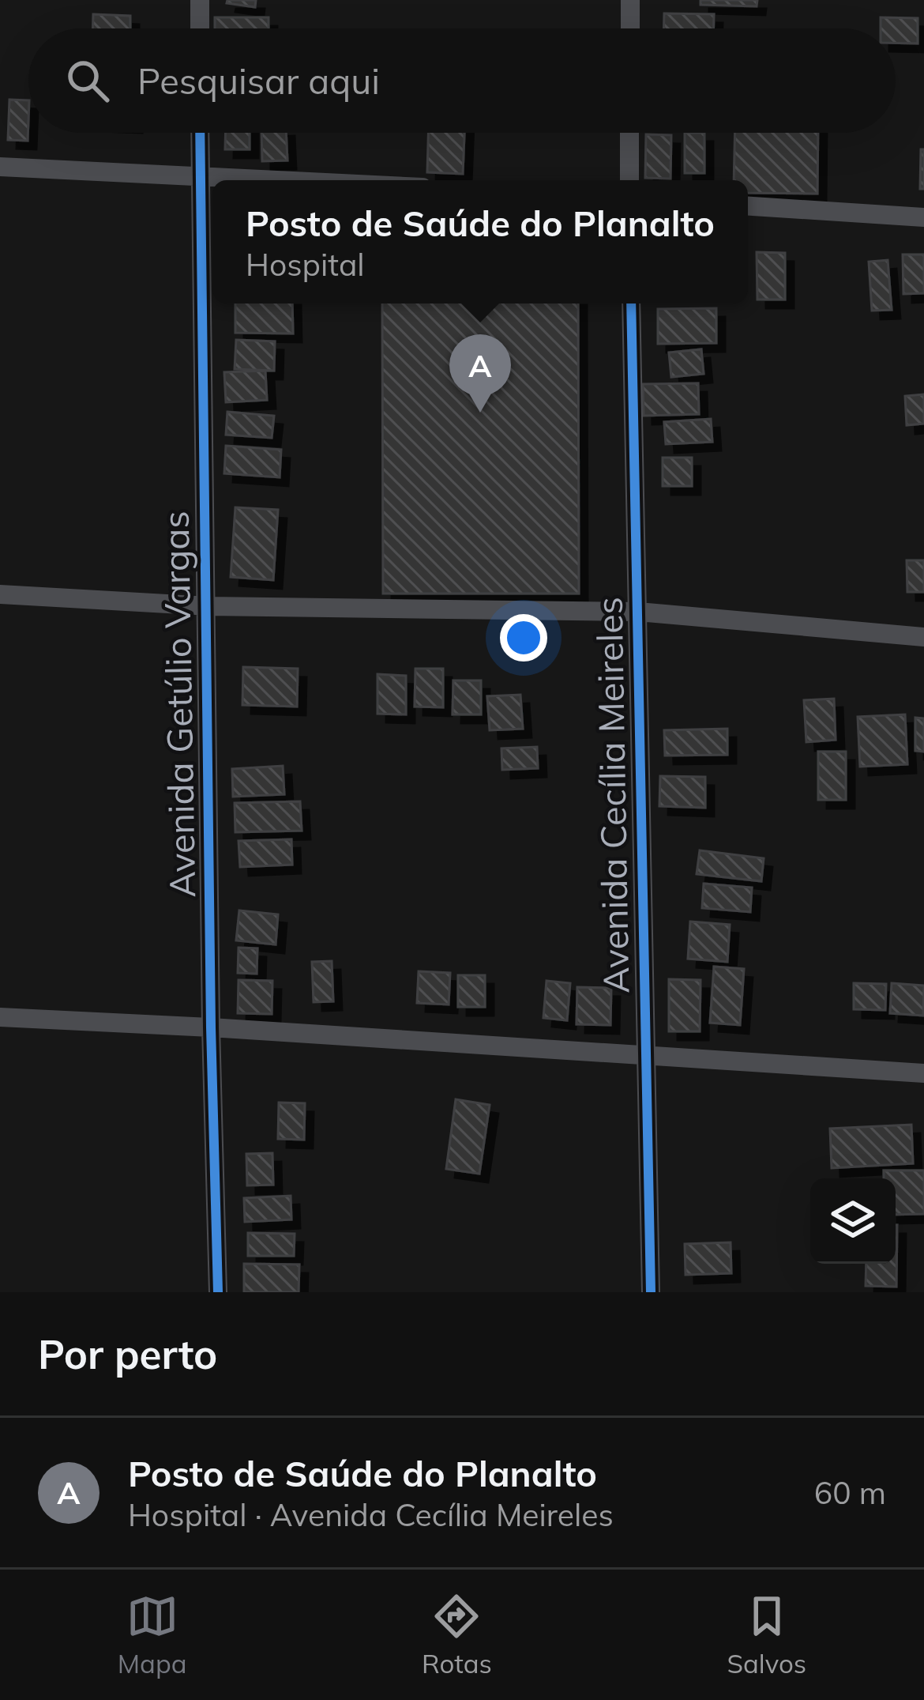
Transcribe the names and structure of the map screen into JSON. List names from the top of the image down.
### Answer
{
  "streets": {
    "street": ["Avenida Getúlio Vargas", "Avenida Cecília Meireles"]
  },
  "page": {
    "search": "Pesquisar aqui",
    "popup": ["Posto de Saúde do Planalto", "Hospital"],
    "pins": "A",
    "heading": "Por perto",
    "list": [
      {
        "mark": "A",
        "name": "Posto de Saúde do Planalto",
        "note": "Hospital · Avenida Cecília Meireles",
        "value": "60 m"
      }
    ],
    "nav": ["Mapa", "Rotas", "Salvos"]
  }
}
